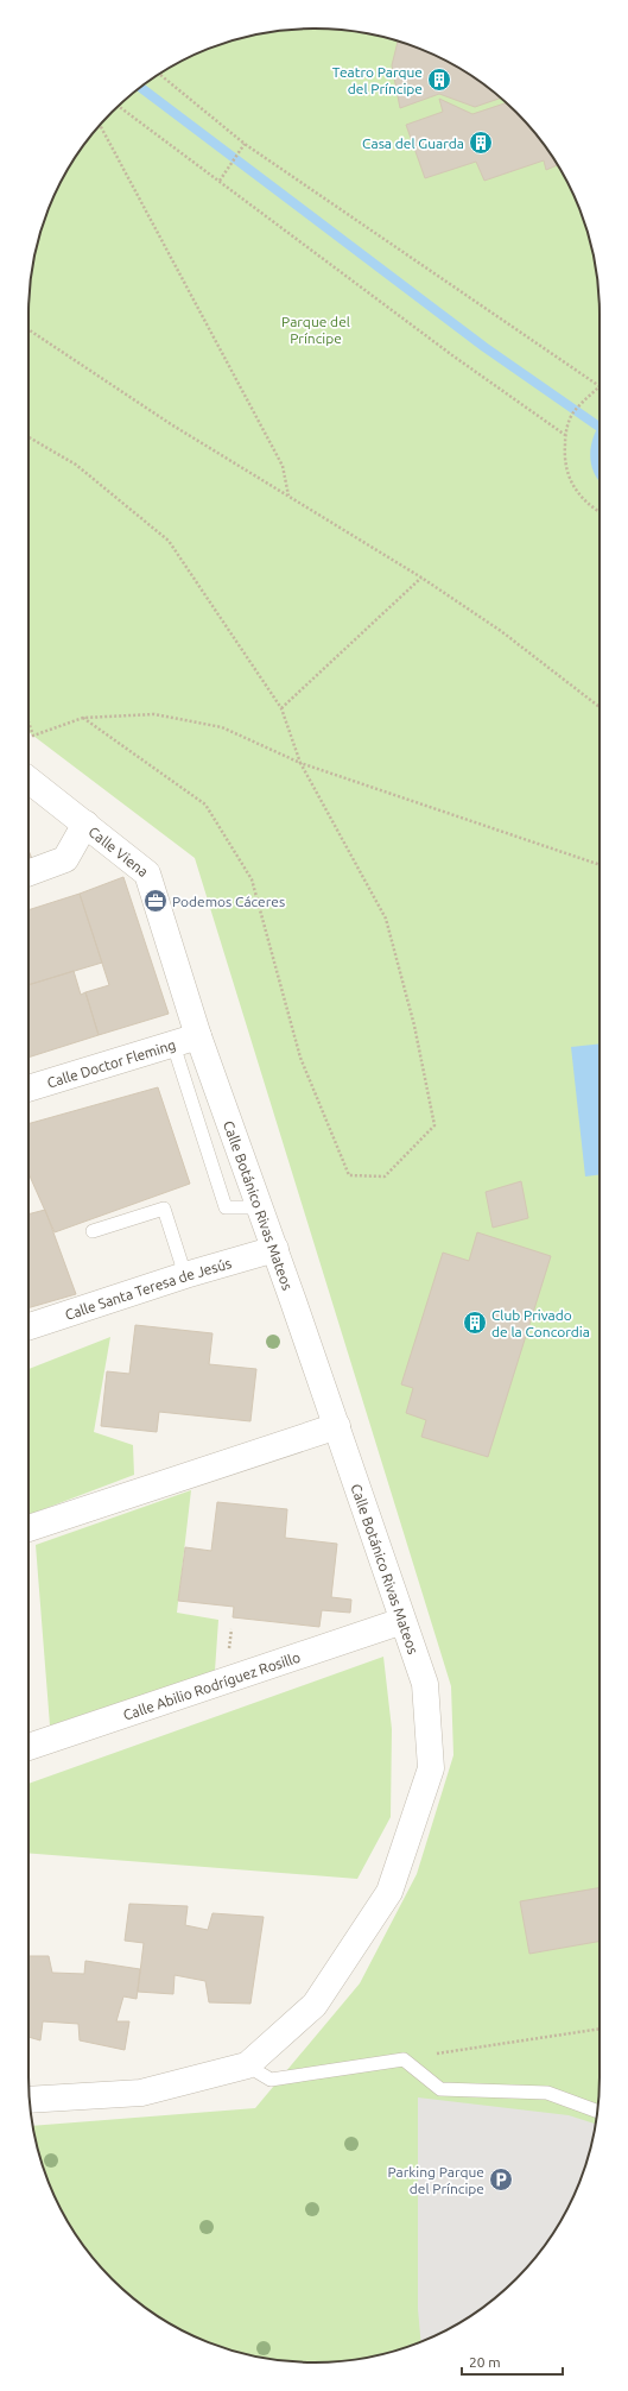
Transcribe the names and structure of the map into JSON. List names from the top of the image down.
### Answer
{
  "streets": {
    "street": [
      "Calle Viena",
      "Calle Doctor Fleming",
      "Calle Botánico Rivas Mateos",
      "Calle Santa Teresa de Jesús",
      "Calle Abilio Rodríguez Rosillo"
    ]
  },
  "crossings": [
    ["Calle Viena", "Calle Doctor Fleming"],
    ["Calle Viena", "Calle Botánico Rivas Mateos"],
    ["Calle Doctor Fleming", "Calle Botánico Rivas Mateos"],
    ["Calle Botánico Rivas Mateos", "Calle Santa Teresa de Jesús"],
    ["Calle Botánico Rivas Mateos", "Calle Abilio Rodríguez Rosillo"]
  ],
  "parks": ["Parque del Príncipe"],
  "places": {
    "building": ["Teatro Parque del Príncipe", "Casa del Guarda", "Club Privado de la Concordia"],
    "office": ["Podemos Cáceres"],
    "parking": ["Parking Parque del Príncipe"]
  },
  "scale_bar": "20 m"
}
